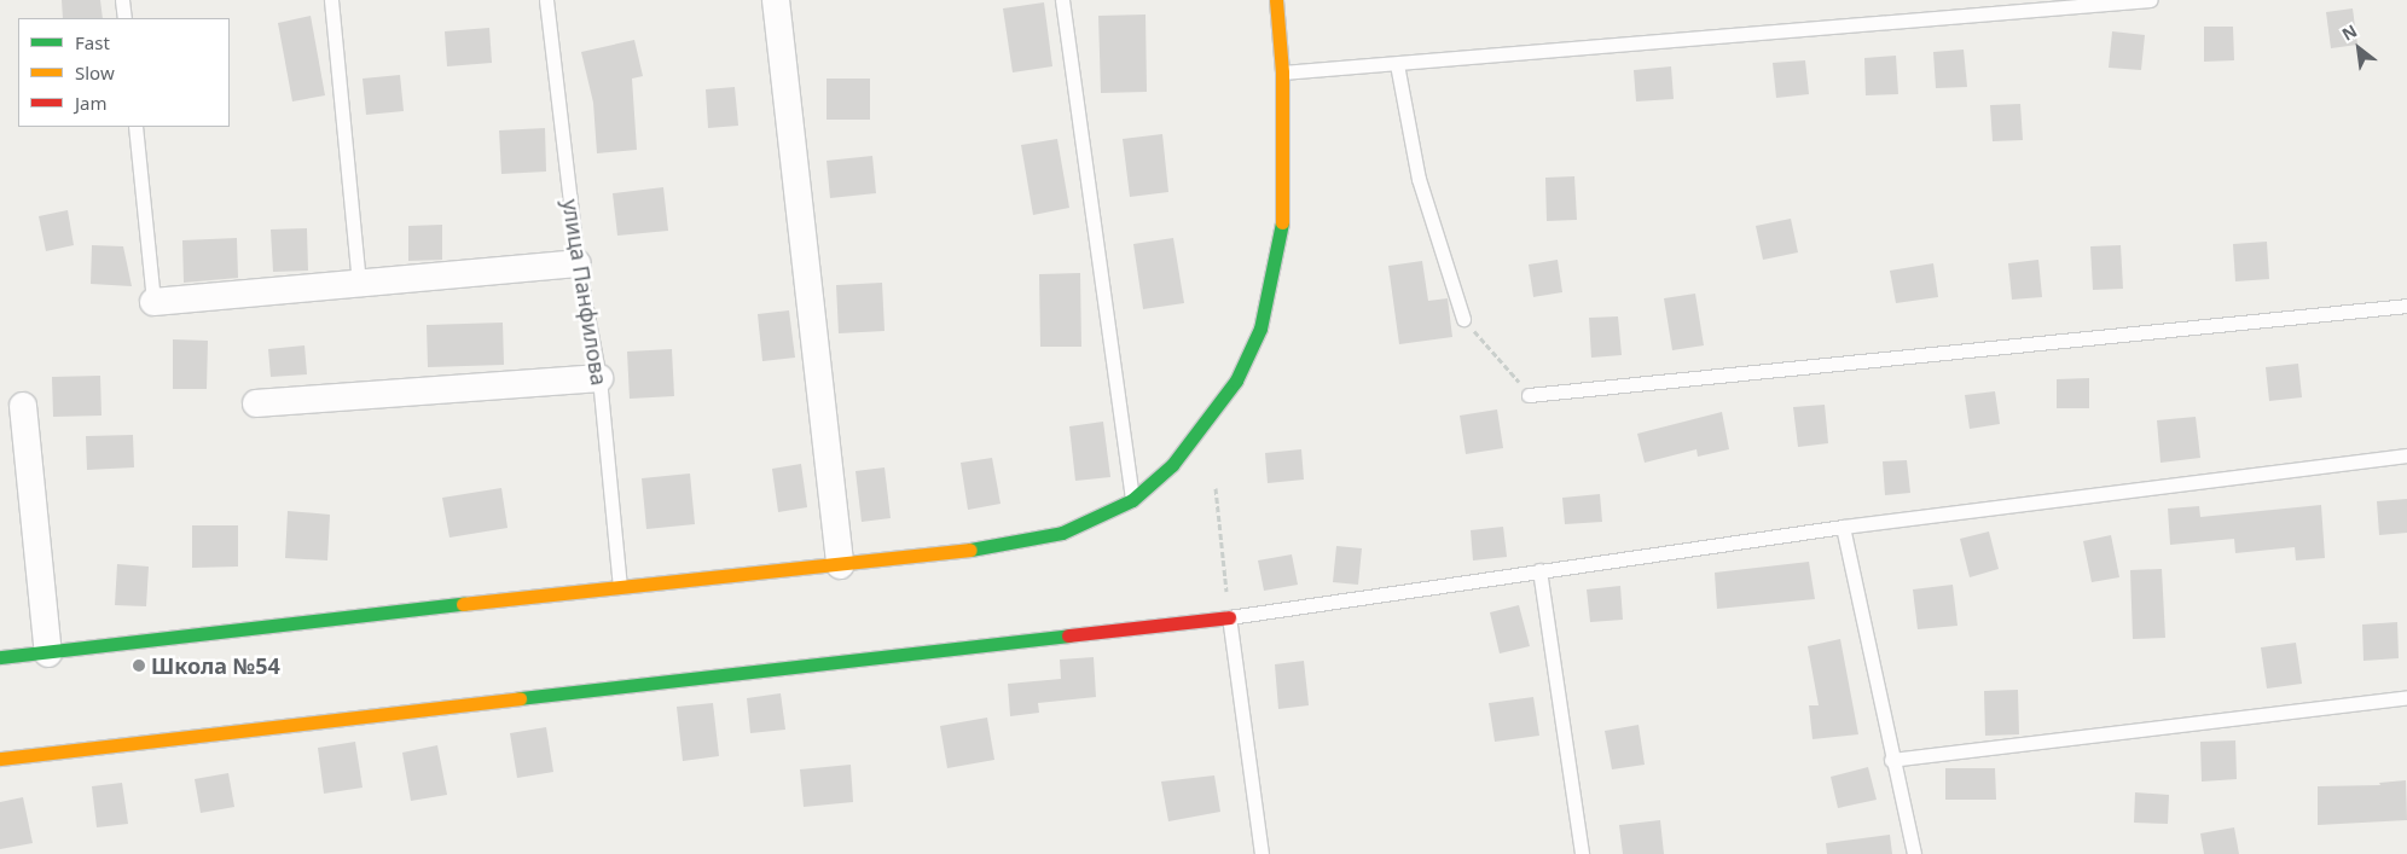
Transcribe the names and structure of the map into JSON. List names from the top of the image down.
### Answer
{
  "streets": {
    "lane": ["улица Панфилова"]
  },
  "places": ["Школа №54"],
  "legend": ["Fast", "Slow", "Jam"],
  "north": "top left"
}
